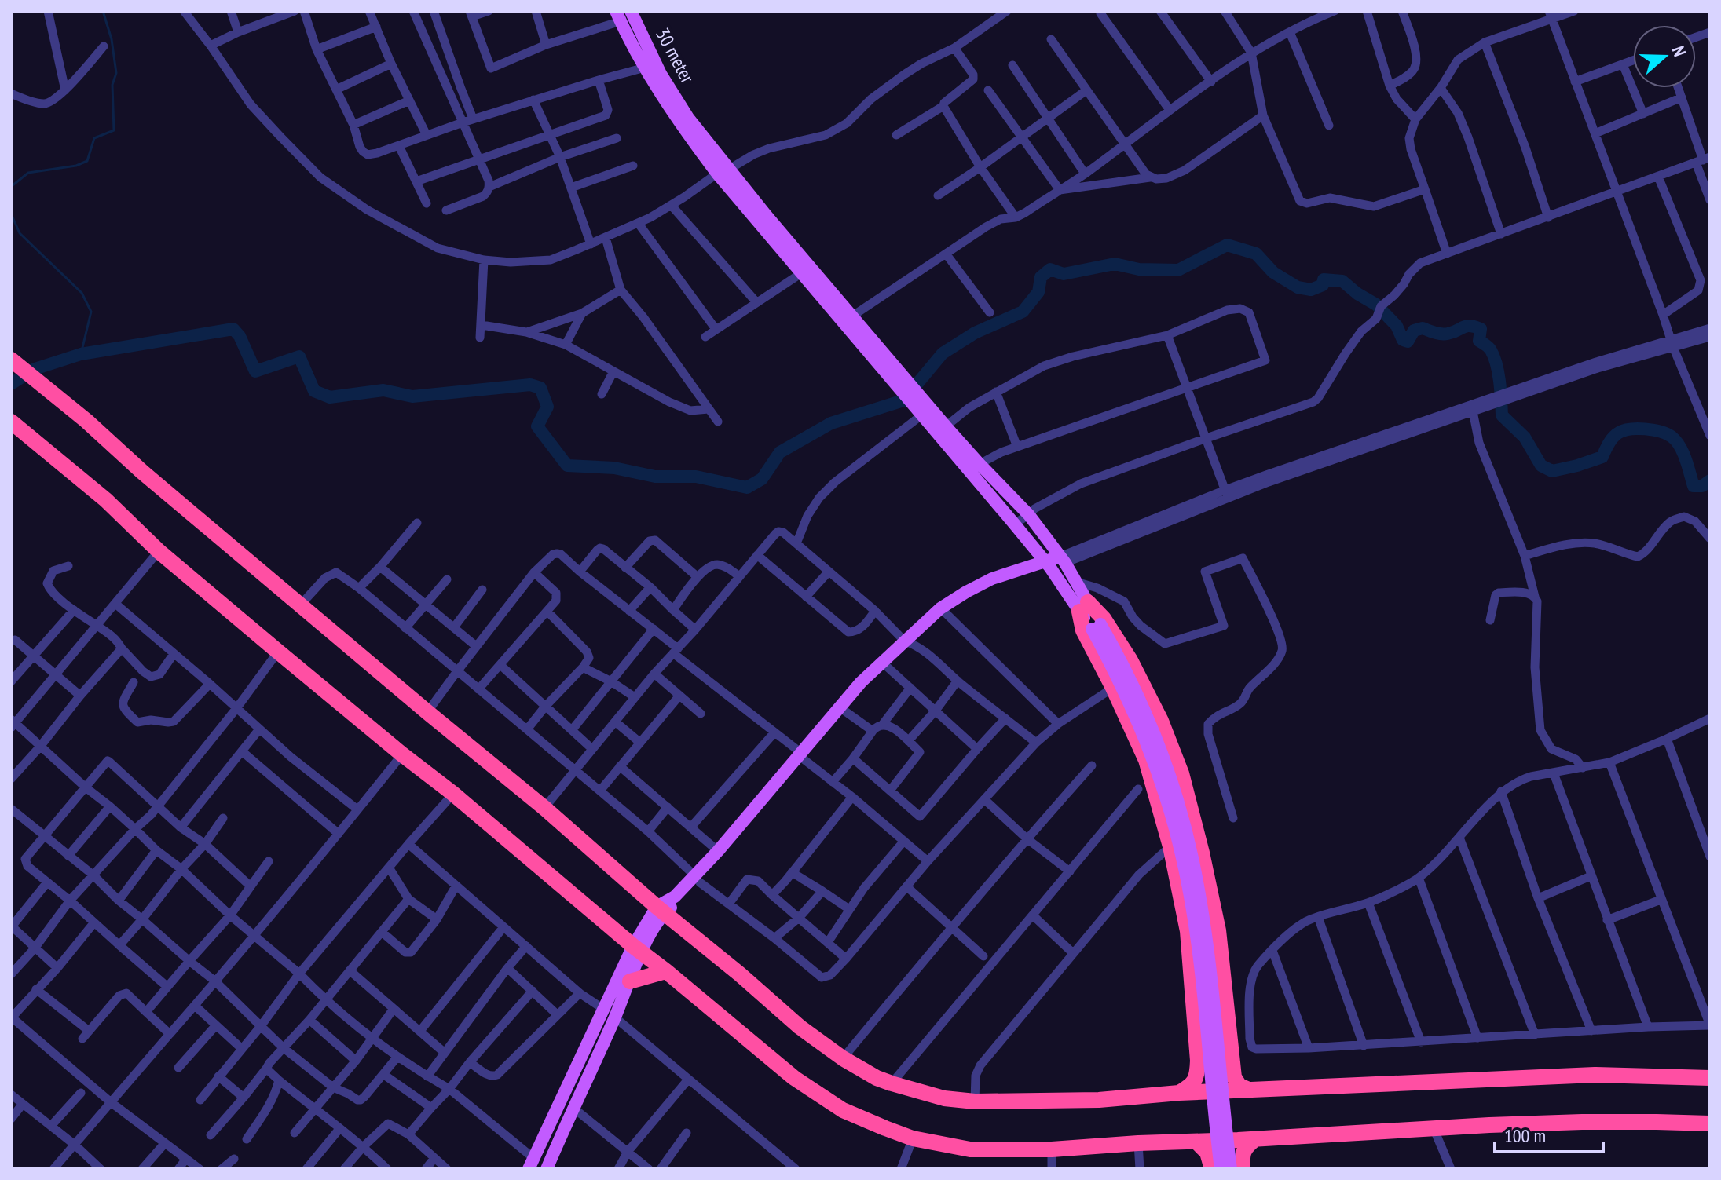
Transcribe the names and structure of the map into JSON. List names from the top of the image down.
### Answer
{
  "streets": {
    "main road": ["30 meter"]
  },
  "scale_bar": "100 m",
  "north": "right"
}
